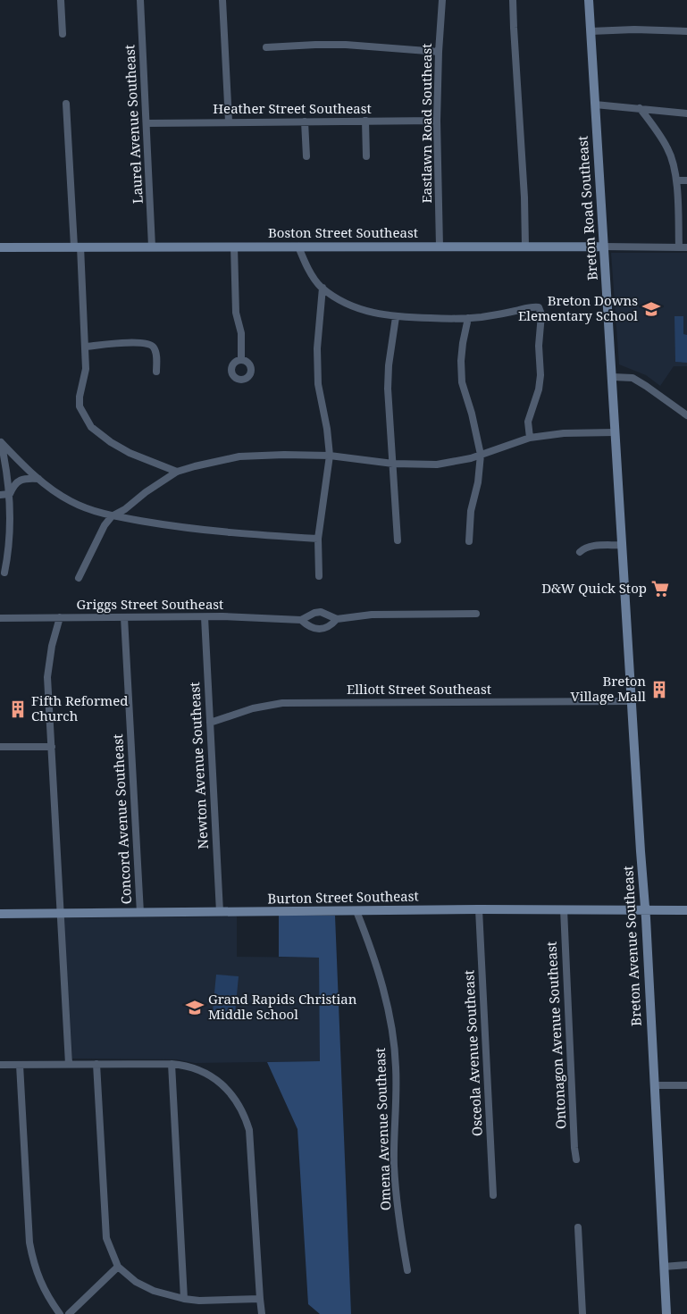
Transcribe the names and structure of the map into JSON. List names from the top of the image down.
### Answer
{
  "streets": {
    "main road": [
      "Breton Road Southeast",
      "Boston Street Southeast",
      "Burton Street Southeast",
      "Breton Avenue Southeast"
    ],
    "street": [
      "Heather Street Southeast",
      "Eastlawn Road Southeast",
      "Laurel Avenue Southeast",
      "Griggs Street Southeast",
      "Elliott Street Southeast",
      "Newton Avenue Southeast",
      "Concord Avenue Southeast",
      "Ontonagon Avenue Southeast",
      "Osceola Avenue Southeast",
      "Omena Avenue Southeast"
    ]
  },
  "crossings": [
    ["Heather Street Southeast", "Eastlawn Road Southeast"],
    ["Heather Street Southeast", "Laurel Avenue Southeast"],
    ["Eastlawn Road Southeast", "Boston Street Southeast"],
    ["Laurel Avenue Southeast", "Boston Street Southeast"],
    ["Breton Road Southeast", "Boston Street Southeast"],
    ["Breton Road Southeast", "Breton Avenue Southeast"],
    ["Griggs Street Southeast", "Newton Avenue Southeast"],
    ["Griggs Street Southeast", "Concord Avenue Southeast"],
    ["Elliott Street Southeast", "Newton Avenue Southeast"],
    ["Elliott Street Southeast", "Breton Avenue Southeast"],
    ["Newton Avenue Southeast", "Burton Street Southeast"],
    ["Concord Avenue Southeast", "Burton Street Southeast"],
    ["Burton Street Southeast", "Breton Avenue Southeast"],
    ["Burton Street Southeast", "Ontonagon Avenue Southeast"],
    ["Burton Street Southeast", "Osceola Avenue Southeast"],
    ["Burton Street Southeast", "Omena Avenue Southeast"]
  ],
  "places": {
    "school or university": ["Breton Downs Elementary School", "Grand Rapids Christian Middle School"],
    "supermarket": ["D&W Quick Stop"],
    "building": ["Breton Village Mall", "Fifth Reformed Church"]
  }
}
